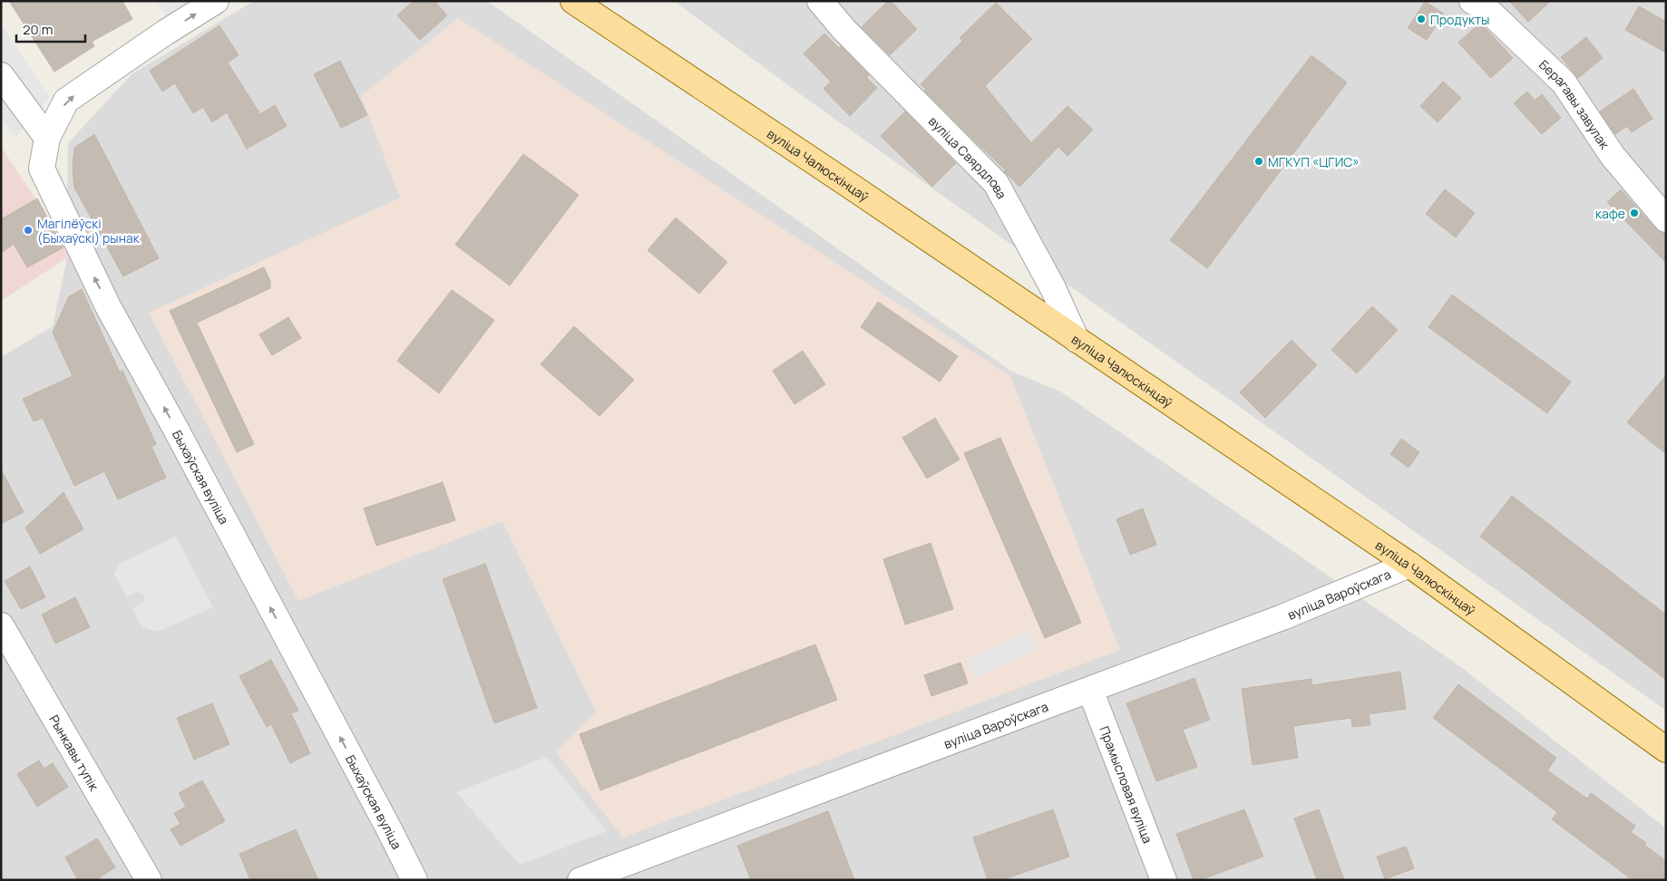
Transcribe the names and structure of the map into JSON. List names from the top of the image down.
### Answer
{
  "streets": {
    "main road": ["вуліца Чалюскінцаў"],
    "street": [
      "Берагавы завулак",
      "вуліца Свярдлова",
      "Быхаўская вуліца",
      "вуліца Вароўскага",
      "Рынкавы тупік",
      "Прамысловая вуліца"
    ]
  },
  "crossings": [
    ["вуліца Свярдлова", "вуліца Чалюскінцаў"],
    ["вуліца Чалюскінцаў", "вуліца Вароўскага"],
    ["вуліца Вароўскага", "Прамысловая вуліца"]
  ],
  "one_way": ["Быхаўская вуліца"],
  "places": [
    "Продукты",
    "МГКУП «ЦГИС»",
    "кафе",
    "Магілёўскі (Быхаўскі) рынак"
  ],
  "scale_bar": "20 m"
}
